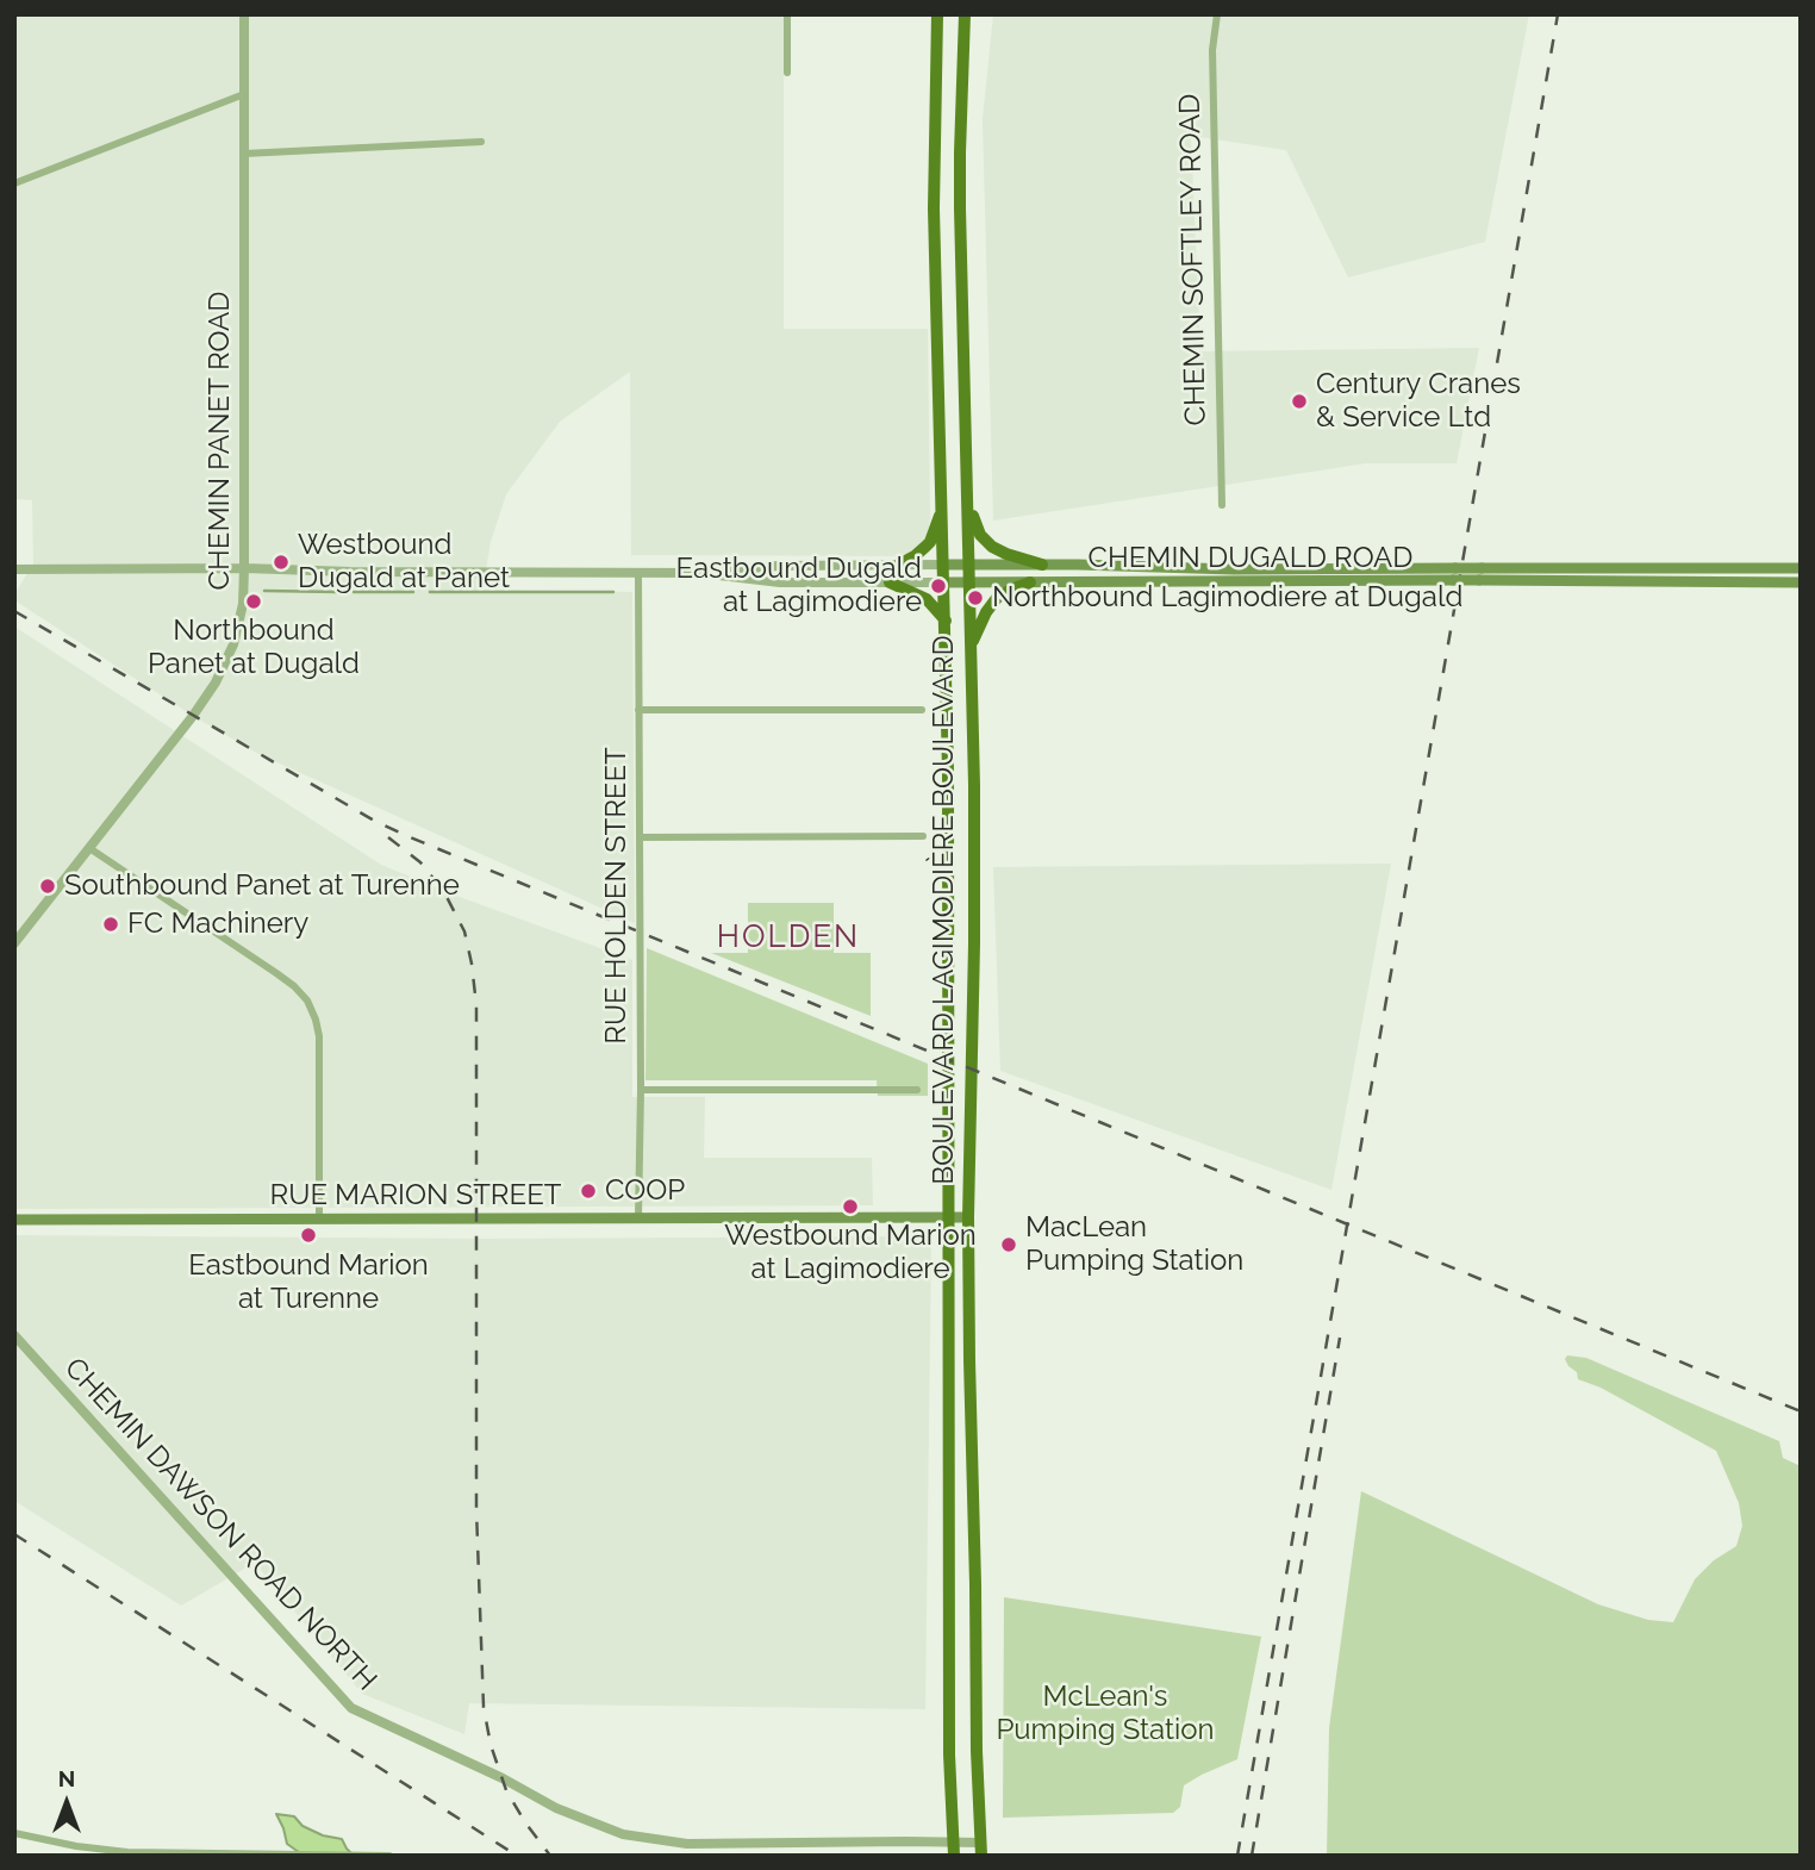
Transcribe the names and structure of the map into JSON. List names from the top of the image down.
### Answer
{
  "streets": {
    "main road": ["CHEMIN DUGALD ROAD", "BOULEVARD LAGIMODIÈRE BOULEVARD", "RUE MARION STREET"],
    "street": [
      "CHEMIN SOFTLEY ROAD",
      "CHEMIN PANET ROAD",
      "RUE HOLDEN STREET",
      "CHEMIN DAWSON ROAD NORTH"
    ]
  },
  "crossings": [
    ["CHEMIN PANET ROAD", "CHEMIN DUGALD ROAD"],
    ["CHEMIN DUGALD ROAD", "RUE HOLDEN STREET"],
    ["CHEMIN DUGALD ROAD", "BOULEVARD LAGIMODIÈRE BOULEVARD"],
    ["RUE HOLDEN STREET", "RUE MARION STREET"],
    ["BOULEVARD LAGIMODIÈRE BOULEVARD", "RUE MARION STREET"],
    ["BOULEVARD LAGIMODIÈRE BOULEVARD", "CHEMIN DAWSON ROAD NORTH"]
  ],
  "districts": ["HOLDEN"],
  "parks": ["McLean's Pumping Station"],
  "places": [
    "Century Cranes & Service Ltd",
    "Westbound Dugald at Panet",
    "Eastbound Dugald at Lagimodiere",
    "Northbound Lagimodiere at Dugald",
    "Northbound Panet at Dugald",
    "Southbound Panet at Turenne",
    "FC Machinery",
    "COOP",
    "Westbound Marion at Lagimodiere",
    "Eastbound Marion at Turenne",
    "MacLean Pumping Station"
  ],
  "north": "top"
}
